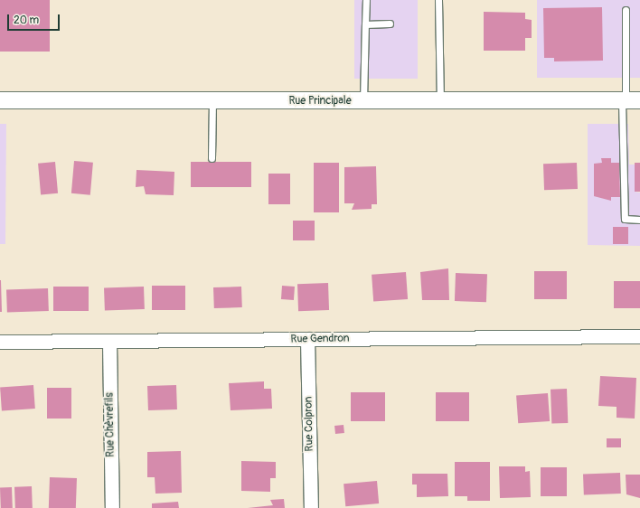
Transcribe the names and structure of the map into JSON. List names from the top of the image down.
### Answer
{
  "streets": {
    "street": [
      "Rue Principale",
      "Rue Gendron",
      "Rue Colpron",
      "Rue Chèvrefils"
    ]
  },
  "crossings": [
    ["Rue Gendron", "Rue Colpron"],
    ["Rue Gendron", "Rue Chèvrefils"]
  ],
  "scale_bar": "20 m"
}
